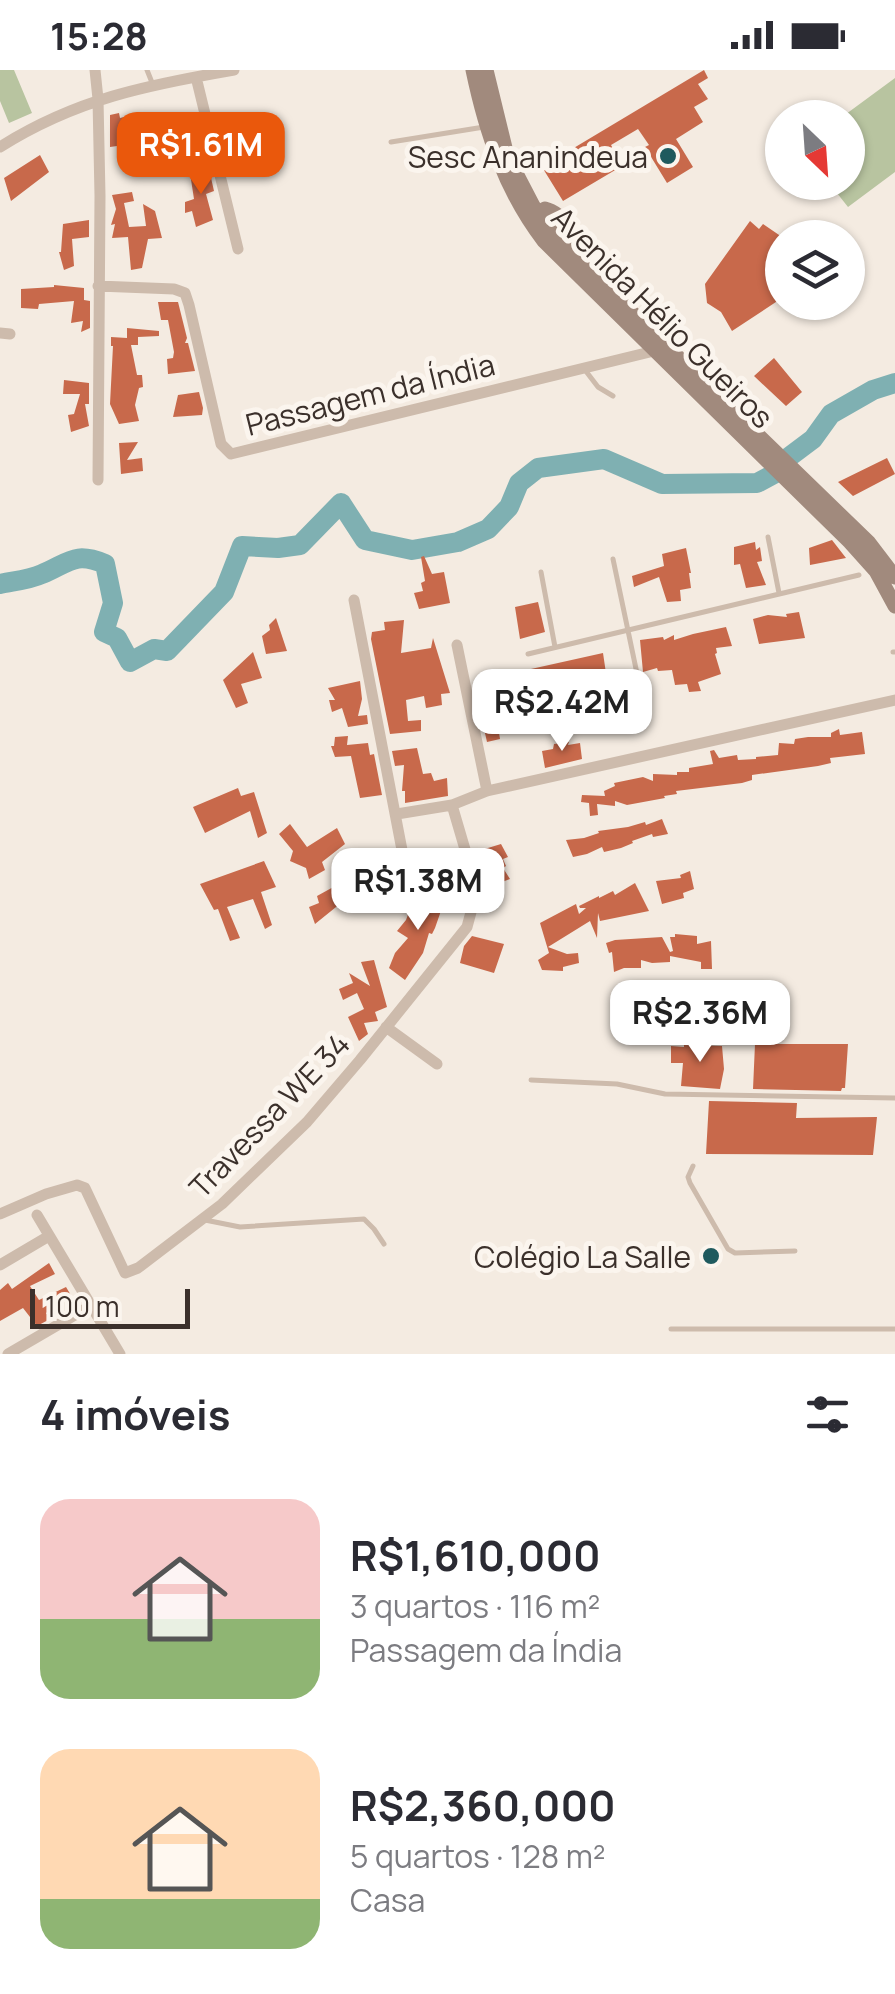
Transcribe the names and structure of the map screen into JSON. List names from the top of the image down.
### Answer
{
  "streets": {
    "main road": ["Avenida Hélio Gueiros"],
    "street": ["Passagem da Índia", "Travessa WE 34"]
  },
  "crossings": [
    ["Avenida Hélio Gueiros", "Passagem da Índia"]
  ],
  "places": ["Sesc Ananindeua", "Colégio La Salle"],
  "scale_bar": "100 m",
  "north": "bottom right",
  "page": {
    "status": "15:28",
    "price": [
      "R$1.61M",
      "R$2.42M",
      "R$1.38M",
      "R$2.36M"
    ],
    "scale": "100 m",
    "heading": "4 imóveis",
    "list": [
      {
        "name": "R$1,610,000",
        "note": "3 quartos · 116 m² · Passagem da Índia"
      },
      {
        "name": "R$2,360,000",
        "note": "5 quartos · 128 m² · Casa"
      }
    ]
  }
}
